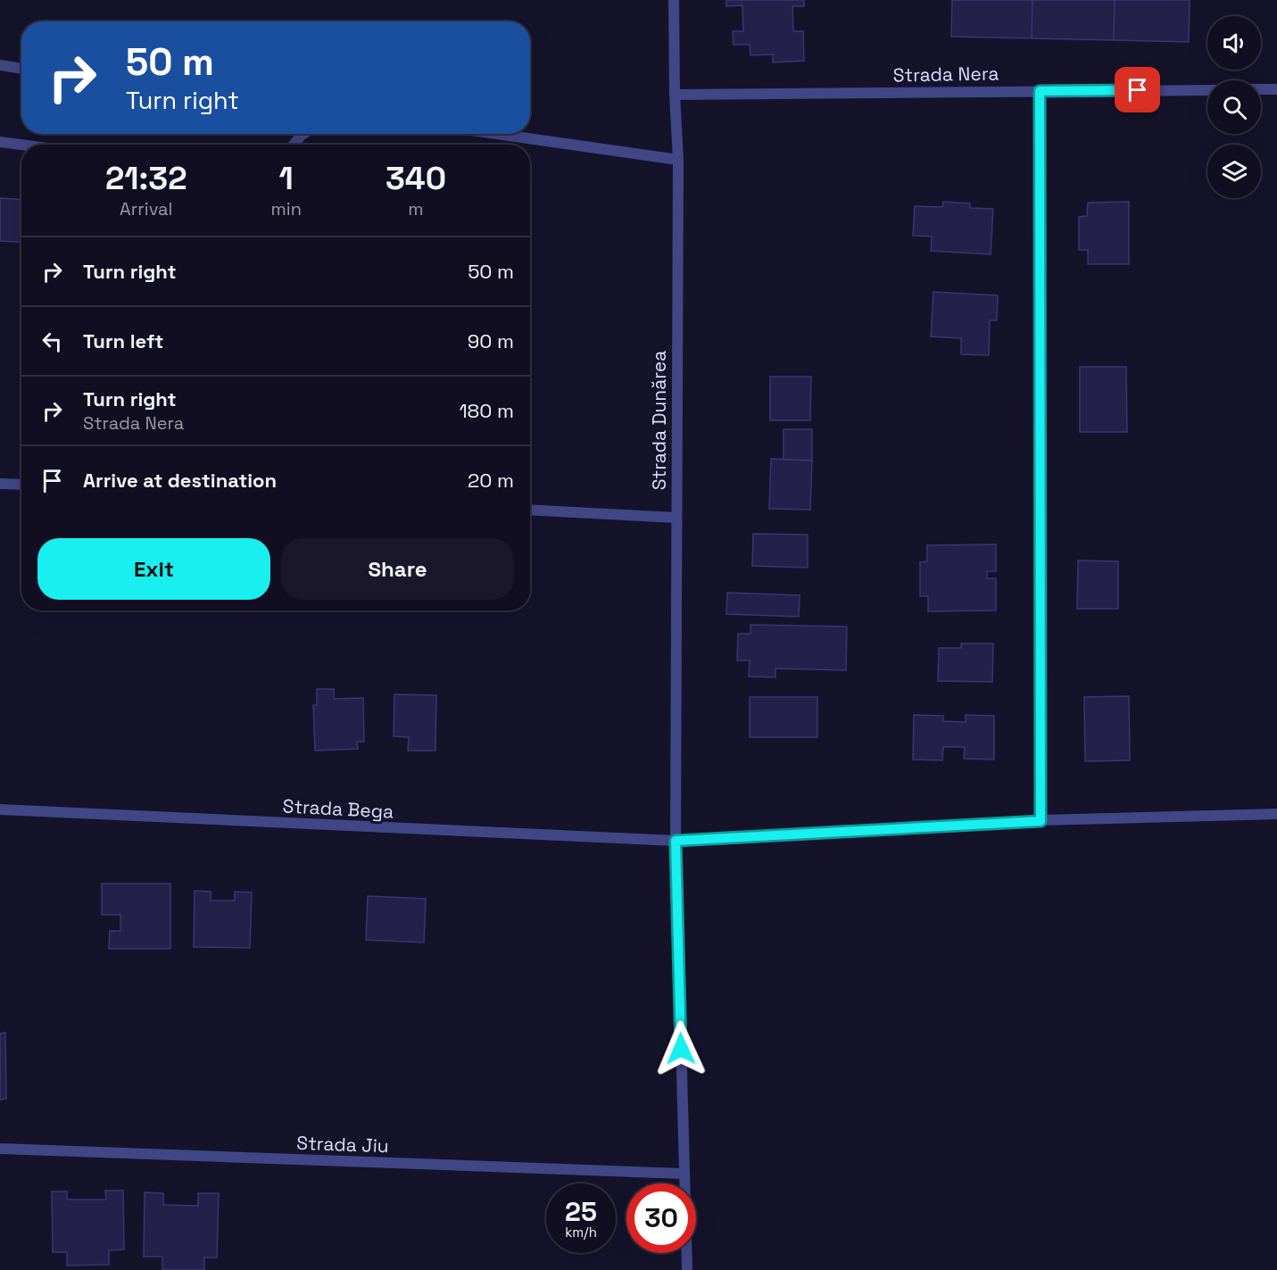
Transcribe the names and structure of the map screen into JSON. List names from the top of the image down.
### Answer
{
  "streets": {
    "street": [
      "Strada Nera",
      "Strada Dunărea",
      "Strada Bega",
      "Strada Jiu"
    ]
  },
  "crossings": [
    ["Strada Nera", "Strada Dunărea"],
    ["Strada Dunărea", "Strada Bega"],
    ["Strada Dunărea", "Strada Jiu"]
  ],
  "page": {
    "turn": ["50 m", "Turn right"],
    "eta": [
      "21:32",
      "Arrival",
      "1",
      "min",
      "340",
      "m"
    ],
    "list": [
      {
        "name": "Turn right",
        "value": "50 m"
      },
      {
        "name": "Turn left",
        "value": "90 m"
      },
      {
        "name": "Turn right",
        "note": "Strada Nera",
        "value": "180 m"
      },
      {
        "name": "Arrive at destination",
        "value": "20 m"
      }
    ],
    "buttons": ["Exit", "Share"],
    "speed": "25 km/h",
    "limit": "30"
  }
}
